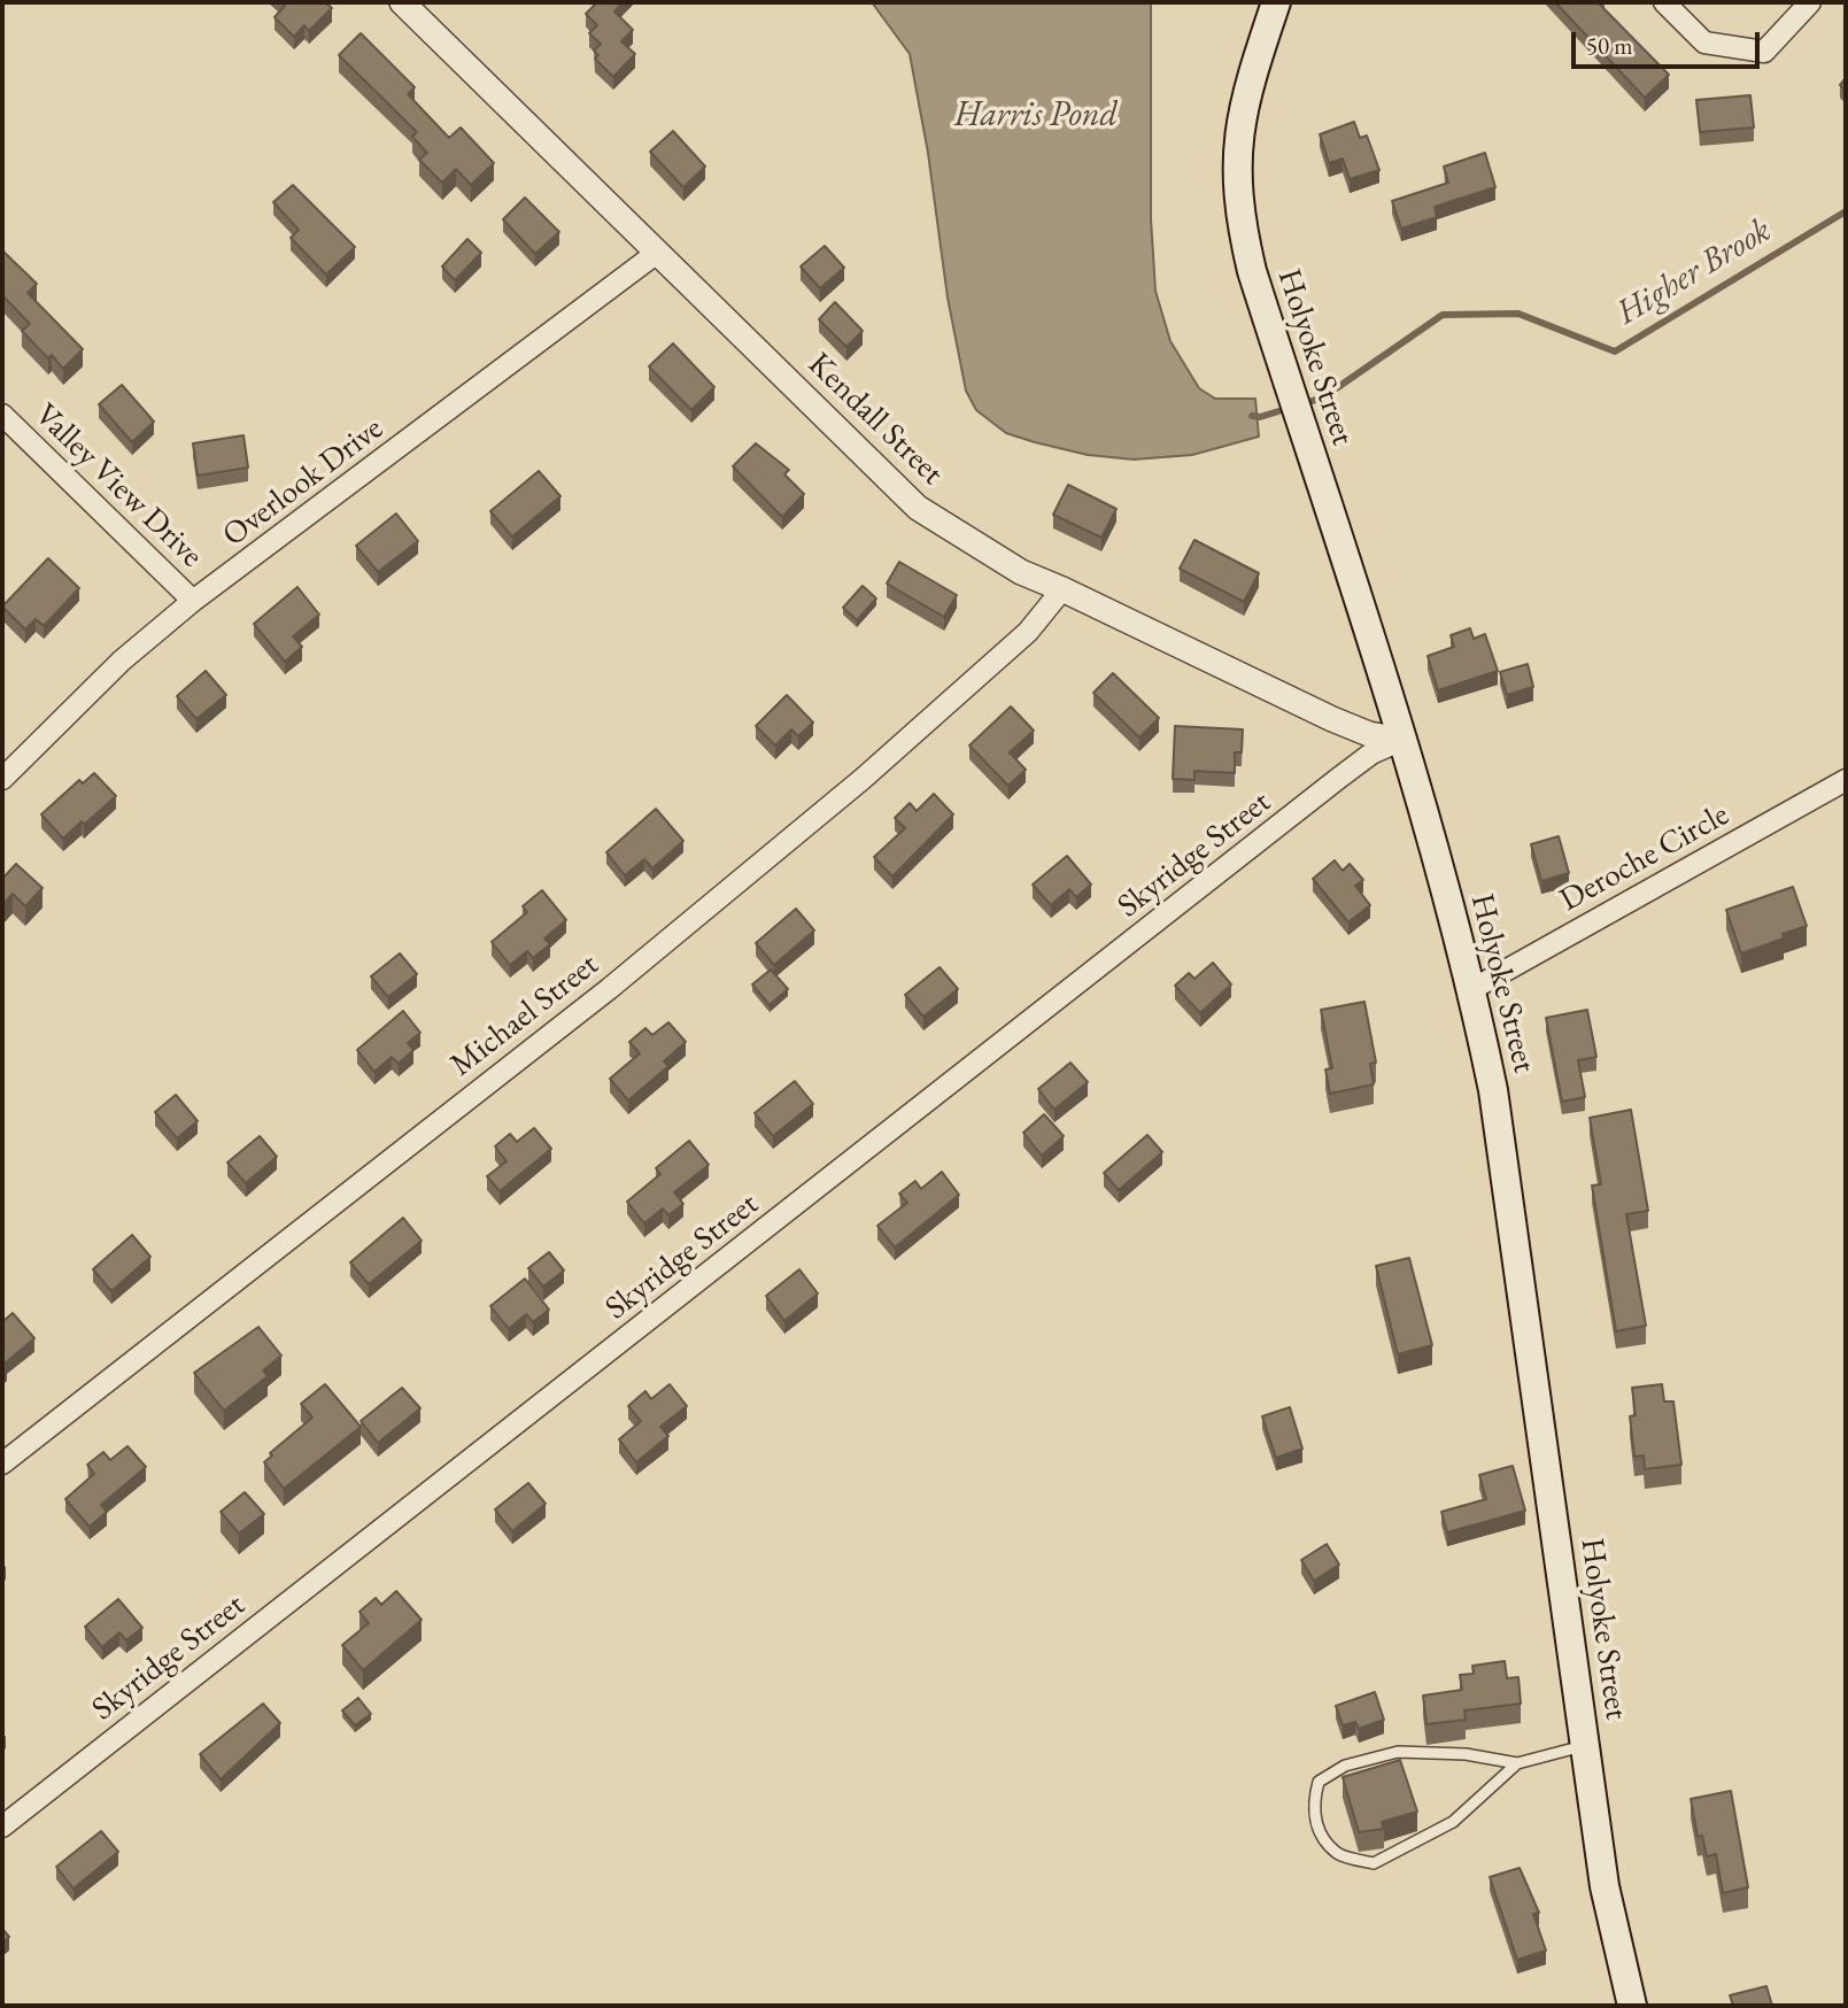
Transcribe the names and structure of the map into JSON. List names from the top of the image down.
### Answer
{
  "streets": {
    "main road": ["Holyoke Street"],
    "street": [
      "Kendall Street",
      "Overlook Drive",
      "Valley View Drive",
      "Skyridge Street",
      "Deroche Circle",
      "Michael Street"
    ]
  },
  "crossings": [
    ["Holyoke Street", "Kendall Street"],
    ["Holyoke Street", "Skyridge Street"],
    ["Holyoke Street", "Deroche Circle"],
    ["Kendall Street", "Overlook Drive"],
    ["Kendall Street", "Skyridge Street"],
    ["Kendall Street", "Michael Street"],
    ["Overlook Drive", "Valley View Drive"]
  ],
  "water": ["Harris Pond", "Higher Brook"],
  "scale_bar": "50 m"
}
